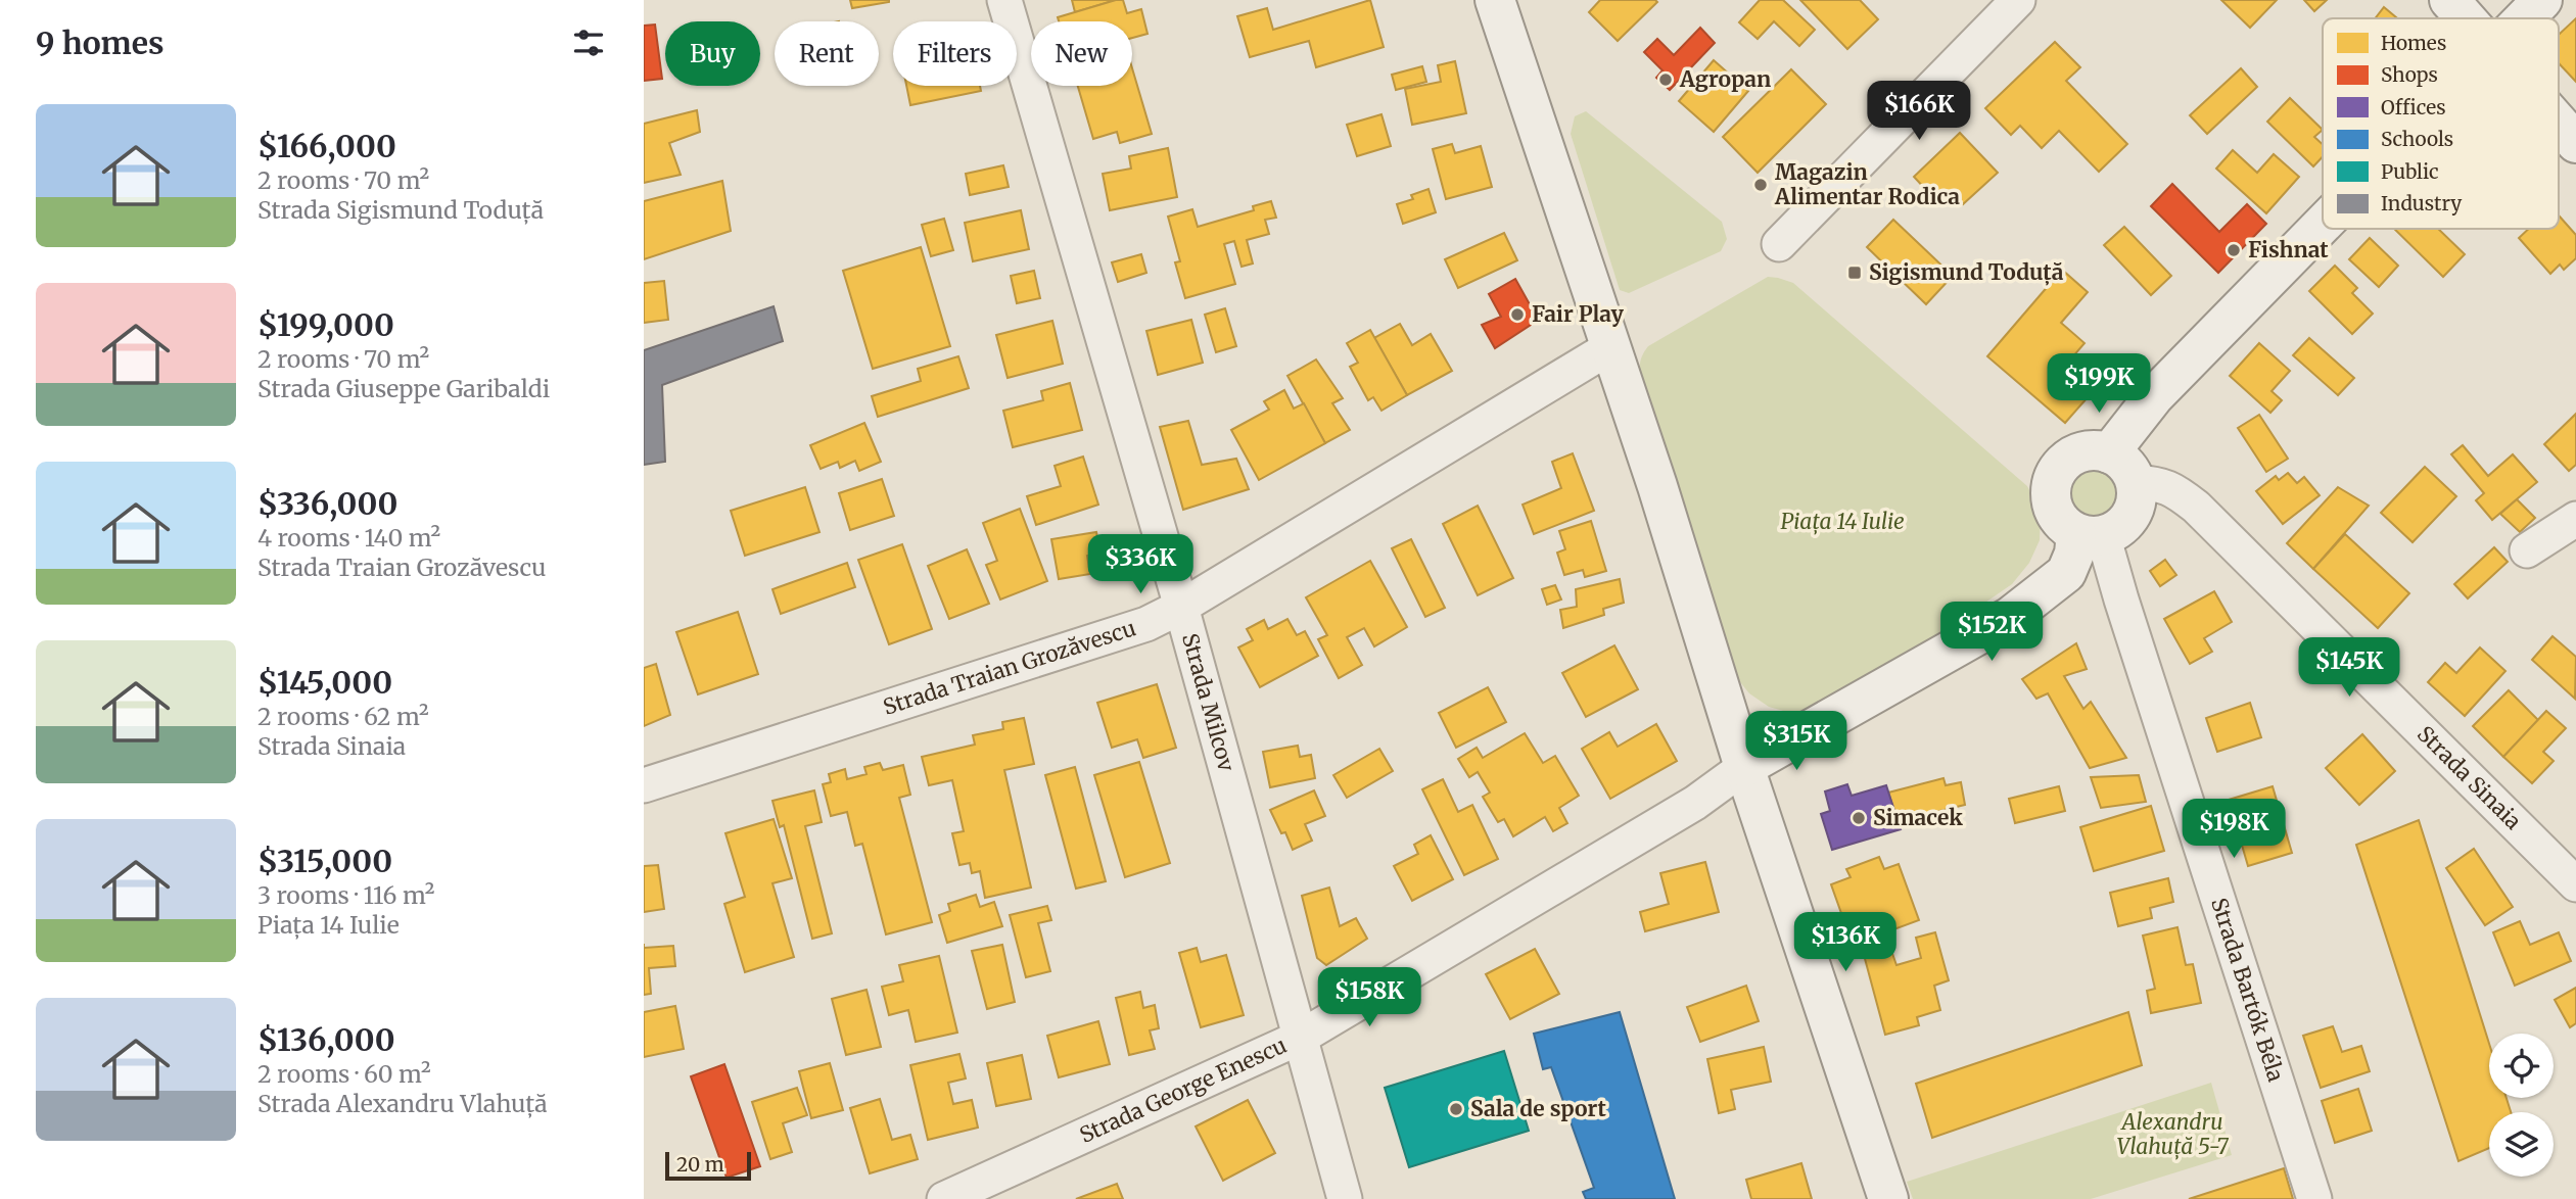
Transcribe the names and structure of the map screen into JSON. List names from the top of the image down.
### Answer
{
  "streets": {
    "street": [
      "Strada Traian Grozăvescu",
      "Strada Milcov",
      "Strada Sinaia",
      "Strada Bartók Béla",
      "Strada George Enescu"
    ]
  },
  "crossings": [
    ["Strada Traian Grozăvescu", "Strada Milcov"],
    ["Strada Milcov", "Strada George Enescu"],
    ["Strada Sinaia", "Strada Bartók Béla"]
  ],
  "parks": ["Piața 14 Iulie", "Alexandru Vlahuță 5-7"],
  "places": {
    "other": [
      "Agropan",
      "Magazin Alimentar Rodica",
      "Fishnat",
      "Fair Play",
      "Simacek",
      "Sala de sport"
    ],
    "transit": ["Sigismund Toduță"]
  },
  "legend": [
    "Homes",
    "Shops",
    "Offices",
    "Schools",
    "Public",
    "Industry"
  ],
  "scale_bar": "20 m",
  "page": {
    "heading": "9 homes",
    "chip": [
      "Buy",
      "Rent",
      "Filters",
      "New"
    ],
    "price": [
      "$166K",
      "$199K",
      "$336K",
      "$152K",
      "$145K",
      "$315K",
      "$198K",
      "$136K",
      "$158K"
    ],
    "list": [
      {
        "name": "$166,000",
        "note": "2 rooms · 70 m² · Strada Sigismund Toduță"
      },
      {
        "name": "$199,000",
        "note": "2 rooms · 70 m² · Strada Giuseppe Garibaldi"
      },
      {
        "name": "$336,000",
        "note": "4 rooms · 140 m² · Strada Traian Grozăvescu"
      },
      {
        "name": "$145,000",
        "note": "2 rooms · 62 m² · Strada Sinaia"
      },
      {
        "name": "$315,000",
        "note": "3 rooms · 116 m² · Piața 14 Iulie"
      },
      {
        "name": "$136,000",
        "note": "2 rooms · 60 m² · Strada Alexandru Vlahuță"
      }
    ],
    "scale": "20 m"
  }
}
